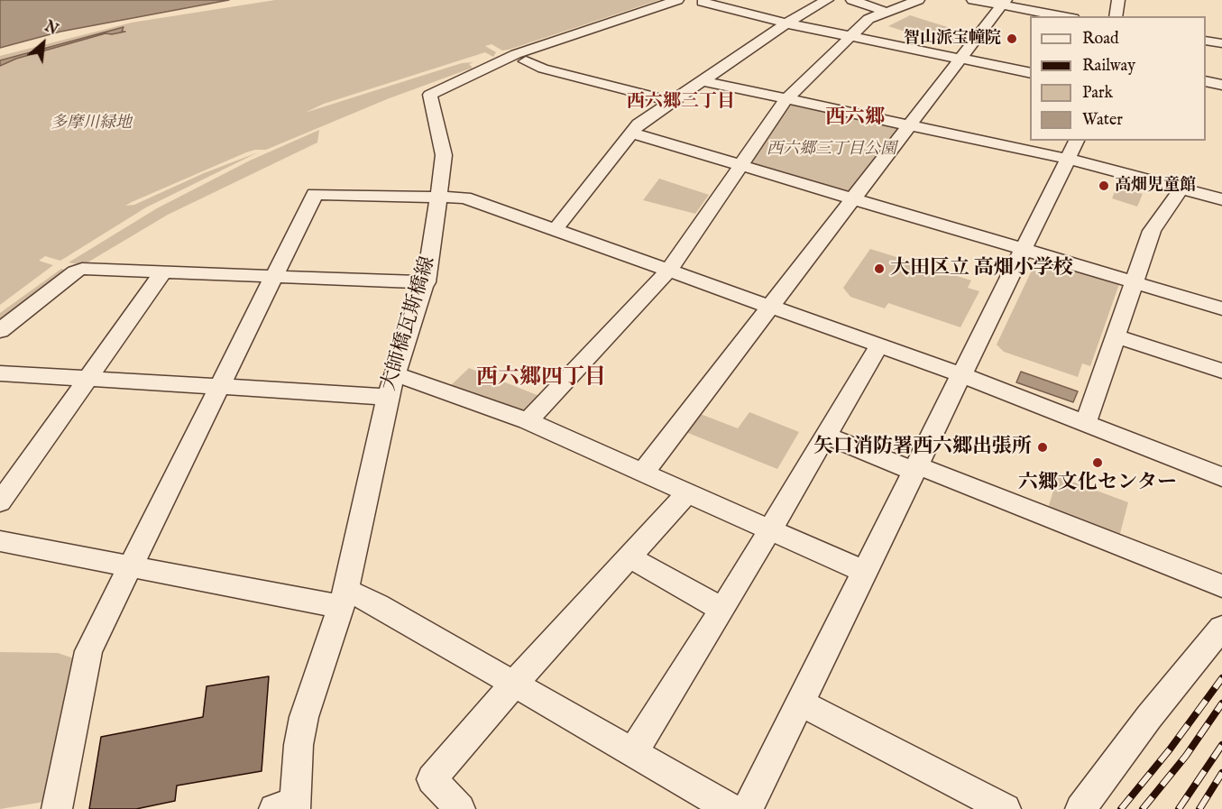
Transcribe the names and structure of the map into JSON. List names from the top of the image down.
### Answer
{
  "streets": {
    "street": ["大師橋瓦斯橋線"]
  },
  "districts": ["西六郷三丁目", "西六郷", "西六郷四丁目"],
  "parks": ["多摩川緑地", "西六郷三丁目公園"],
  "places": [
    "智山派宝幢院",
    "高畑児童館",
    "大田区立 高畑小学校",
    "矢口消防署西六郷出張所",
    "六郷文化センター"
  ],
  "legend": [
    "Road",
    "Railway",
    "Park",
    "Water"
  ],
  "north": "top right"
}
